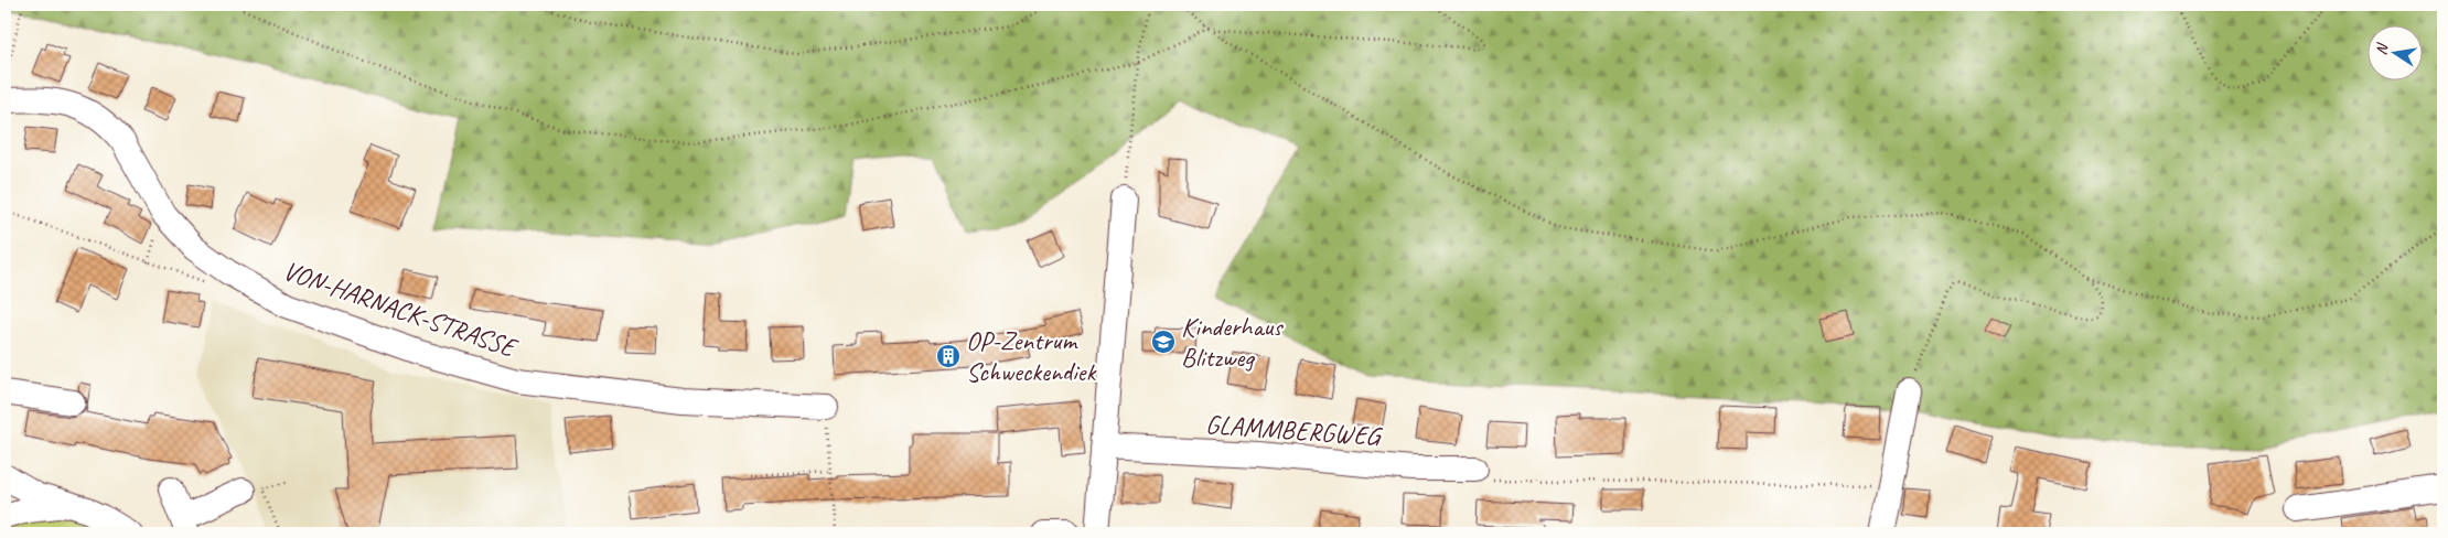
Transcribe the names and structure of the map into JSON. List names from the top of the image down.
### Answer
{
  "streets": {
    "street": ["VON-HARNACK-STRASSE", "GLAMMBERGWEG"]
  },
  "places": {
    "school or university": ["Kinderhaus Blitzweg"],
    "building": ["OP-Zentrum Schweckendiek"]
  },
  "north": "left"
}
